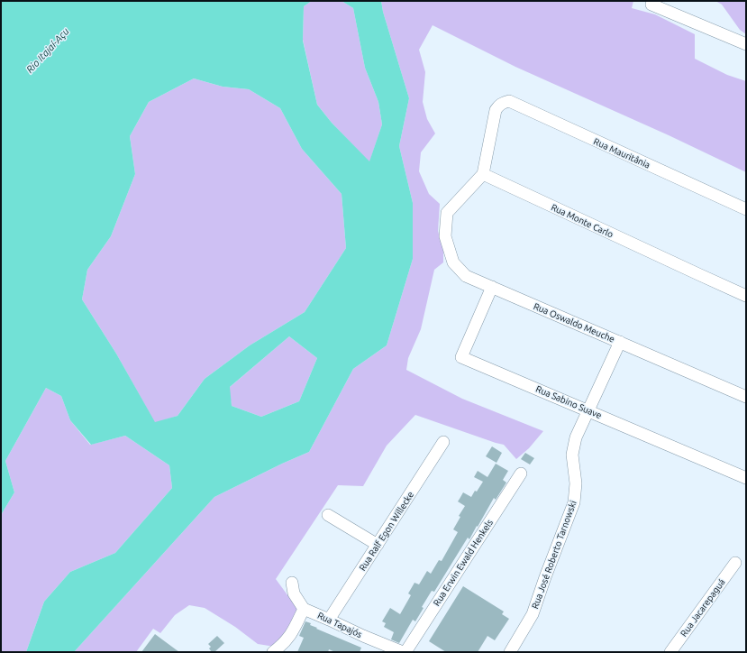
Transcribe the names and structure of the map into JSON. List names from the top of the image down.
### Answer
{
  "streets": {
    "street": [
      "Rua Mauritânia",
      "Rua Monte Carlo",
      "Rua Oswaldo Meuche",
      "Rua Sabino Suave",
      "Rua Ralf Egon Willecke",
      "Rua José Roberto Tarnowski",
      "Rua Erwin Ewald Henkels",
      "Rua Jacarepaguá",
      "Rua Tapajós"
    ]
  },
  "crossings": [
    ["Rua Mauritânia", "Rua Monte Carlo"],
    ["Rua Mauritânia", "Rua Oswaldo Meuche"],
    ["Rua Monte Carlo", "Rua Oswaldo Meuche"],
    ["Rua Oswaldo Meuche", "Rua Sabino Suave"],
    ["Rua Oswaldo Meuche", "Rua José Roberto Tarnowski"],
    ["Rua Sabino Suave", "Rua José Roberto Tarnowski"],
    ["Rua Ralf Egon Willecke", "Rua Tapajós"]
  ],
  "water": ["Rio Itajaí-Açu"]
}
